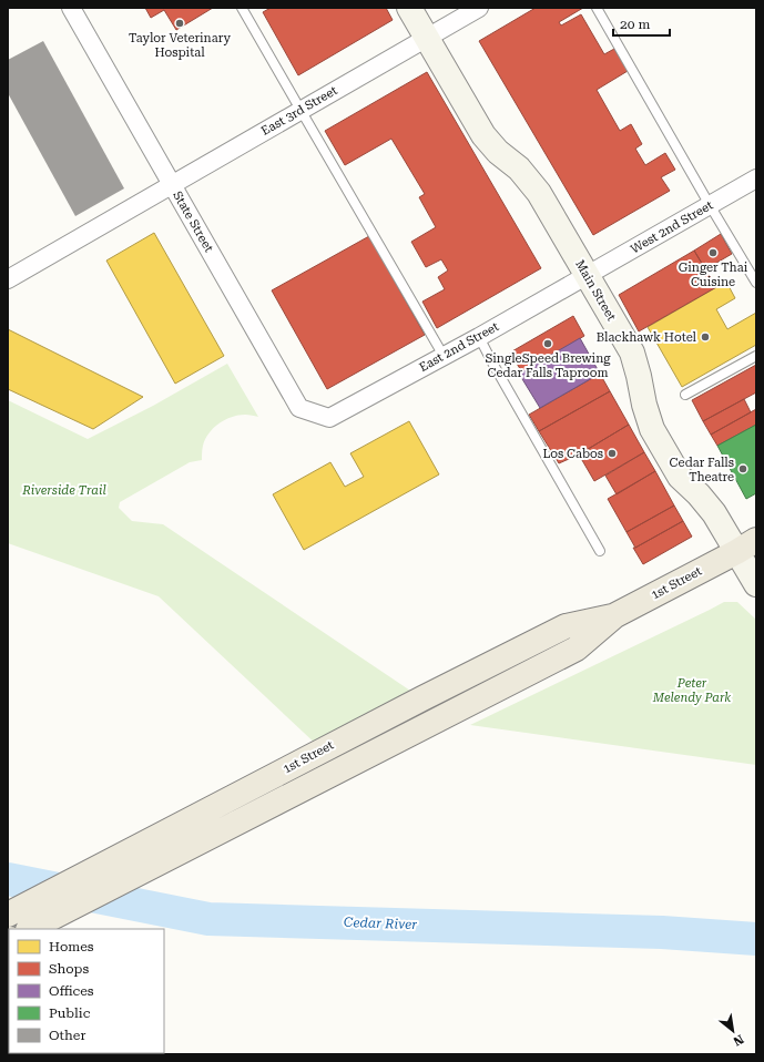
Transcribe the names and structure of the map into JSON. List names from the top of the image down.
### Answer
{
  "streets": {
    "main road": ["Main Street", "1st Street"],
    "street": [
      "East 3rd Street",
      "State Street",
      "West 2nd Street",
      "East 2nd Street"
    ]
  },
  "crossings": [
    ["East 3rd Street", "State Street"],
    ["East 3rd Street", "Main Street"],
    ["State Street", "East 2nd Street"],
    ["West 2nd Street", "Main Street"],
    ["West 2nd Street", "East 2nd Street"],
    ["Main Street", "East 2nd Street"],
    ["Main Street", "1st Street"]
  ],
  "water": ["Cedar River"],
  "parks": ["Riverside Trail", "Peter Melendy Park"],
  "places": [
    "Taylor Veterinary Hospital",
    "Ginger Thai Cuisine",
    "Blackhawk Hotel",
    "SingleSpeed Brewing Cedar Falls Taproom",
    "Los Cabos",
    "Cedar Falls Theatre"
  ],
  "legend": [
    "Homes",
    "Shops",
    "Offices",
    "Public",
    "Other"
  ],
  "scale_bar": "20 m",
  "north": "bottom right"
}
